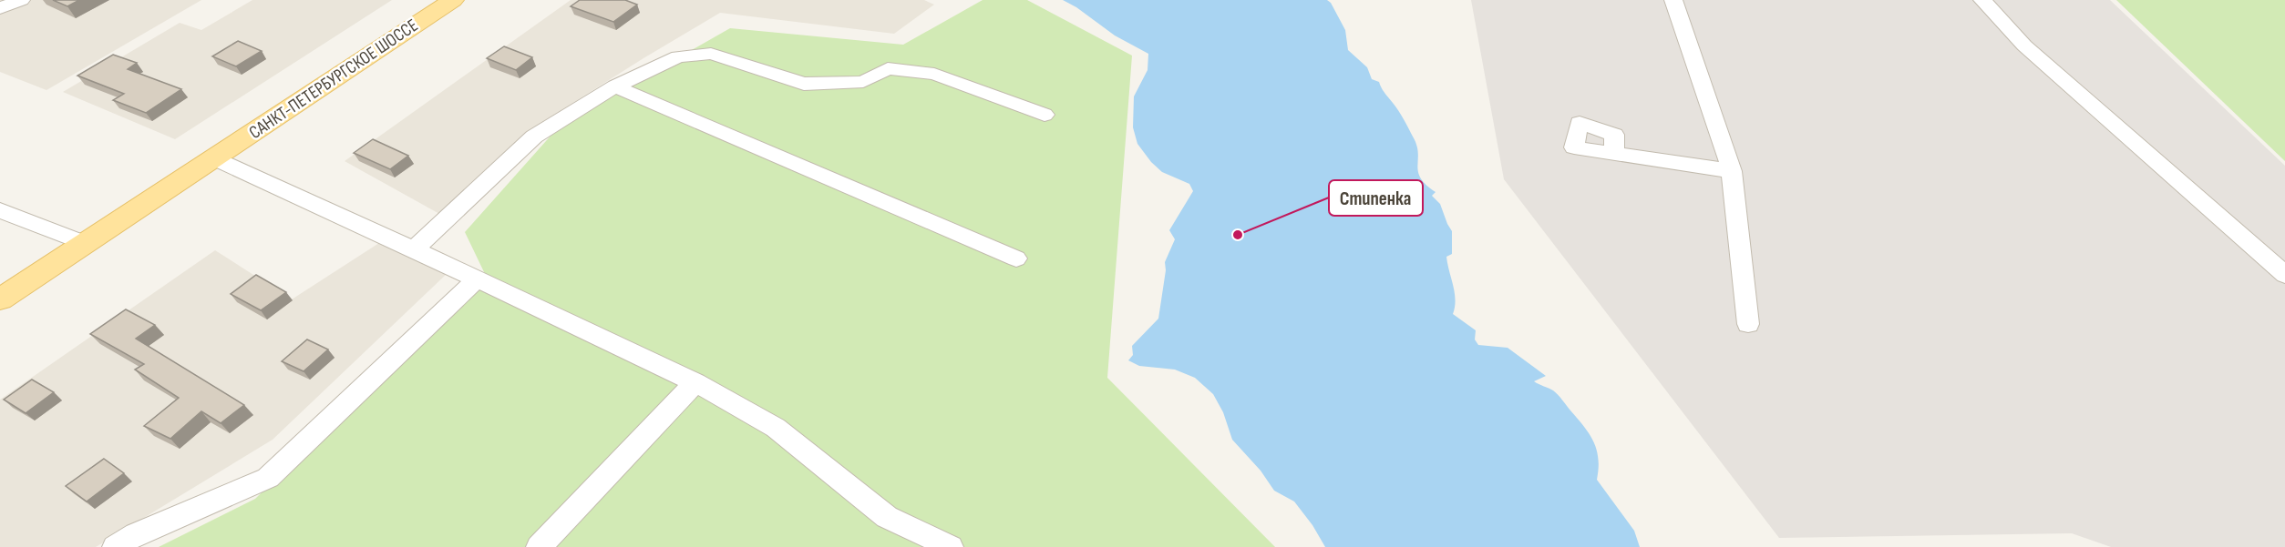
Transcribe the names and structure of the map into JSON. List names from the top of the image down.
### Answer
{
  "streets": {
    "main road": ["САНКТ-ПЕТЕРБУРГСКОЕ ШОССЕ"]
  },
  "places": ["Стипенка"]
}
